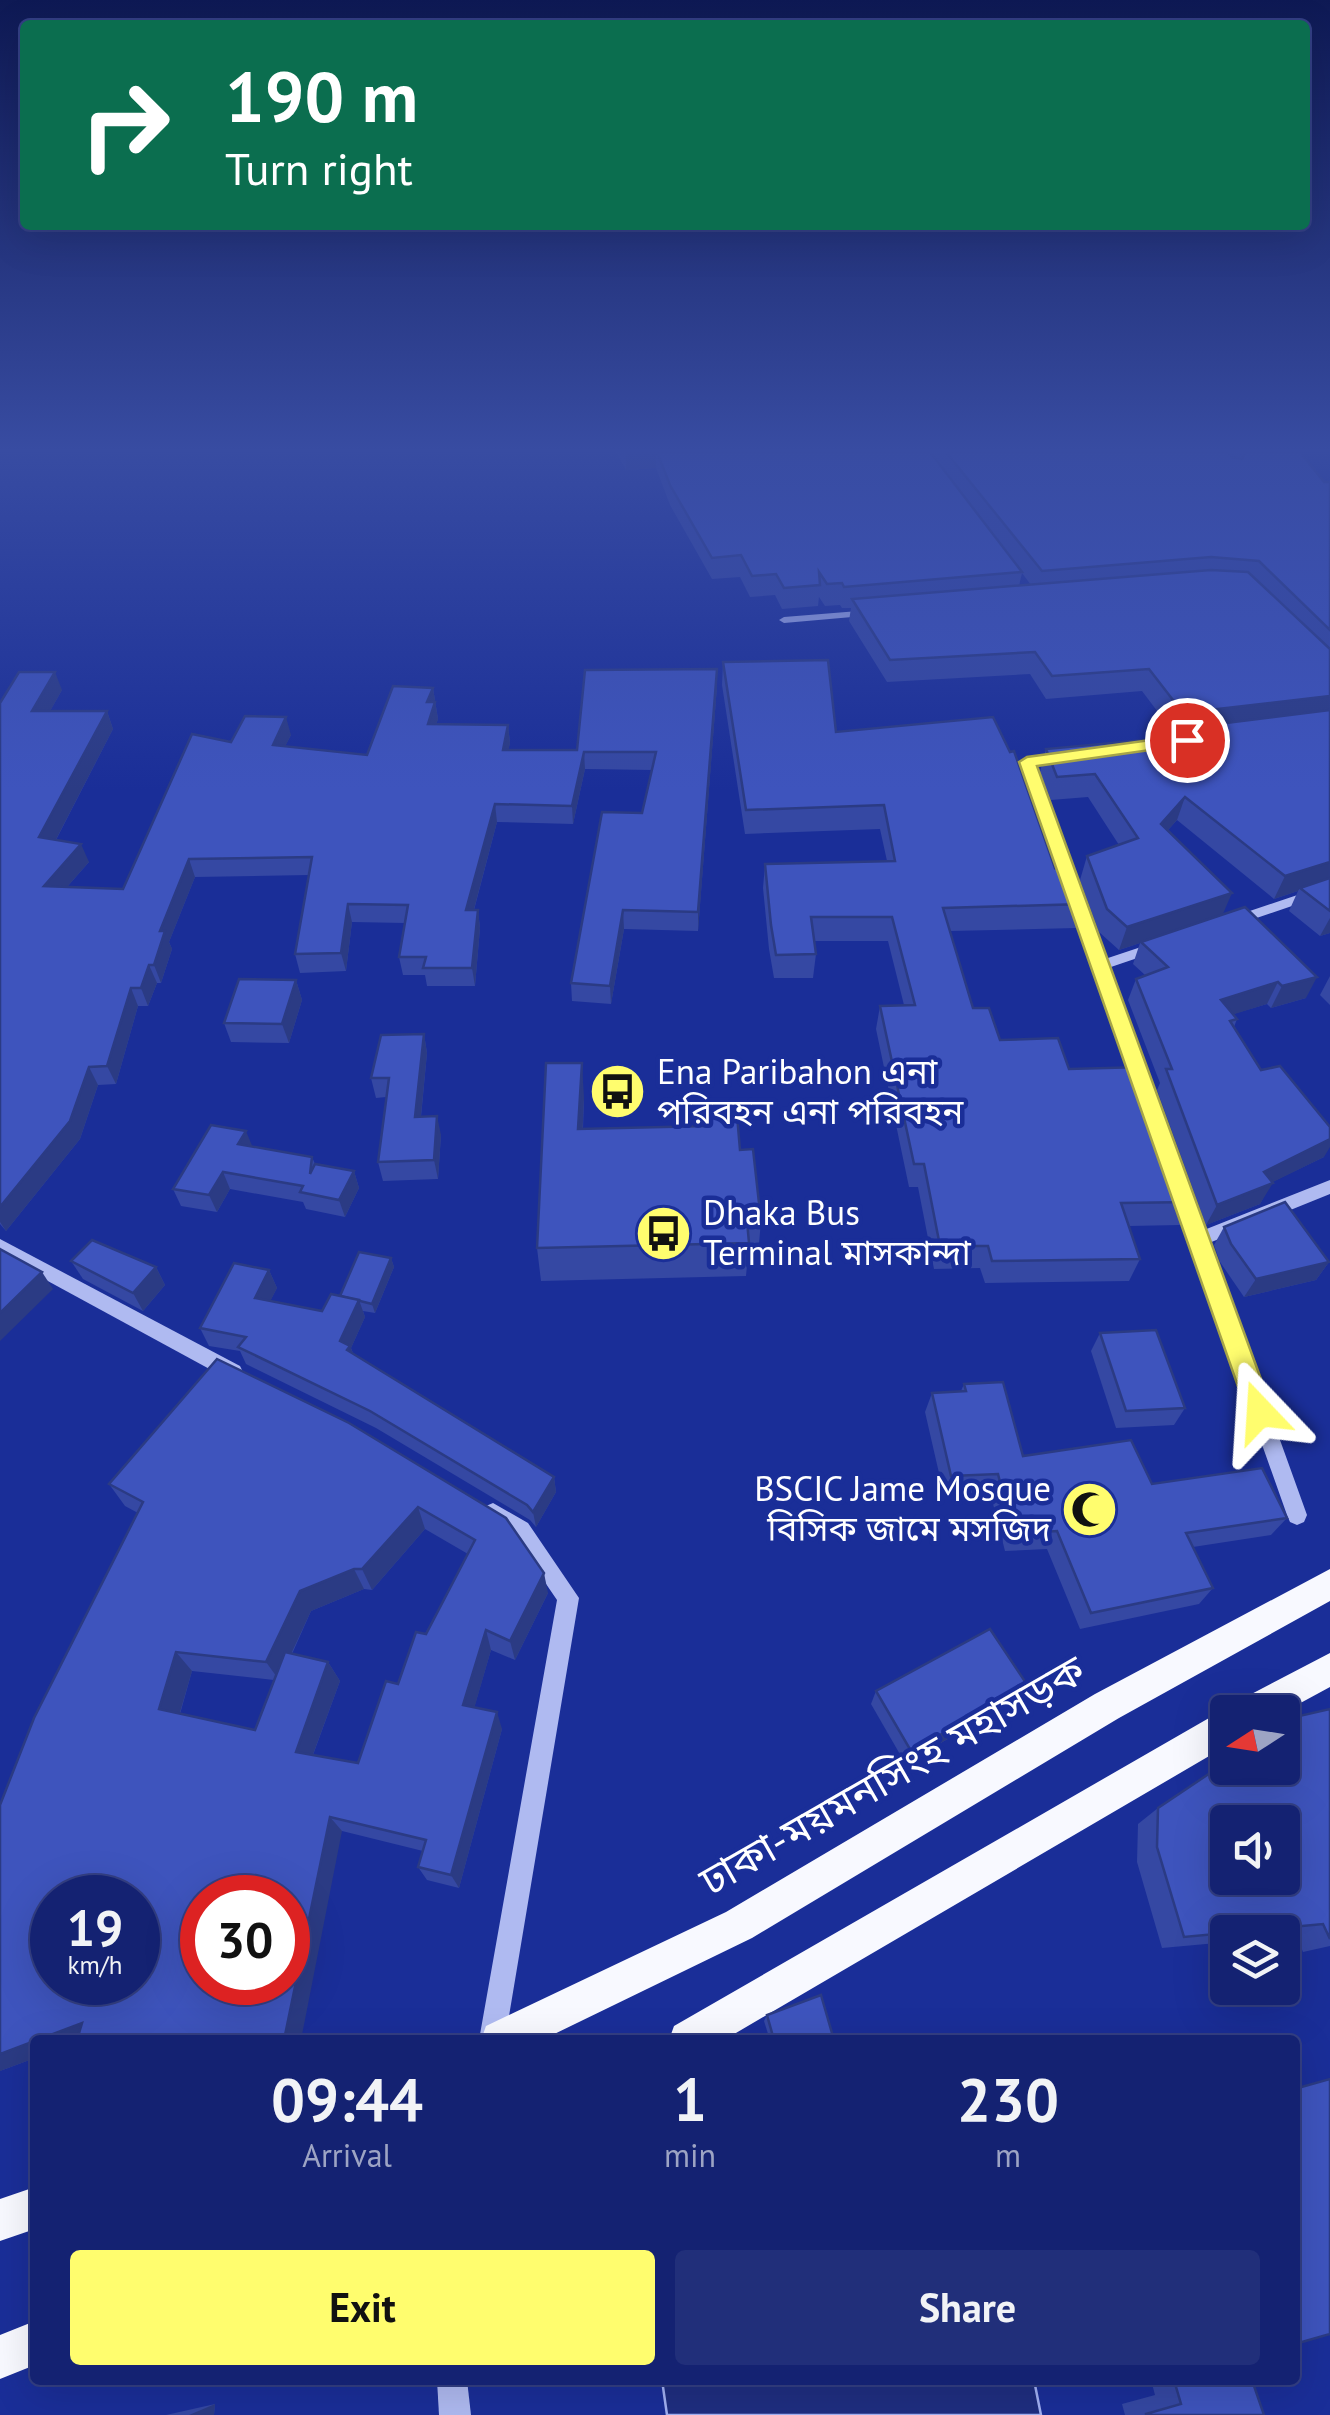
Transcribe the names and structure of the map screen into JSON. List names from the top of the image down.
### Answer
{
  "streets": {
    "main road": ["ঢাকা-ময়মনসিংহ মহাসড়ক"]
  },
  "places": {
    "bus stop": ["Ena Paribahon এনা পরিবহন এনা পরিবহন", "Dhaka Bus Terminal মাসকান্দা"],
    "mosque": ["BSCIC Jame Mosque বিসিক জামে মসজিদ"]
  },
  "north": "left",
  "page": {
    "turn": ["190 m", "Turn right"],
    "speed": "19 km/h",
    "limit": "30",
    "eta": [
      "09:44",
      "Arrival",
      "1",
      "min",
      "230",
      "m"
    ],
    "buttons": ["Exit", "Share"]
  }
}
